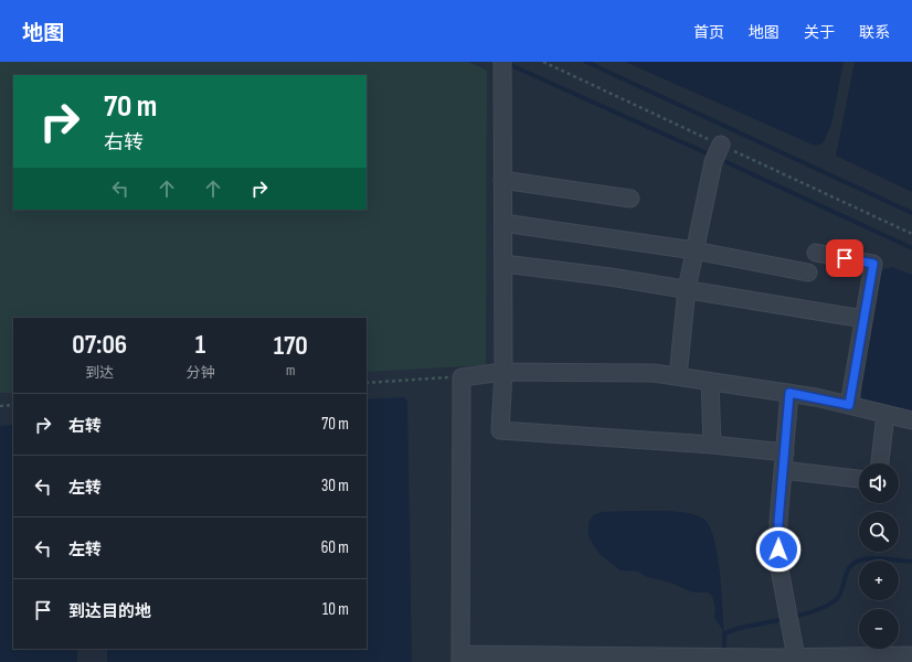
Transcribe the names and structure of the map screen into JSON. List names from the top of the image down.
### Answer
{
  "page": {
    "header": "地图",
    "nav": [
      "首页",
      "地图",
      "关于",
      "联系"
    ],
    "turn": ["70 m", "右转"],
    "eta": [
      "07:06",
      "到达",
      "1",
      "分钟",
      "170",
      "m"
    ],
    "list": [
      {
        "name": "右转",
        "value": "70 m"
      },
      {
        "name": "左转",
        "value": "30 m"
      },
      {
        "name": "左转",
        "value": "60 m"
      },
      {
        "name": "到达目的地",
        "value": "10 m"
      }
    ],
    "map_buttons": ["+", "−"]
  }
}
